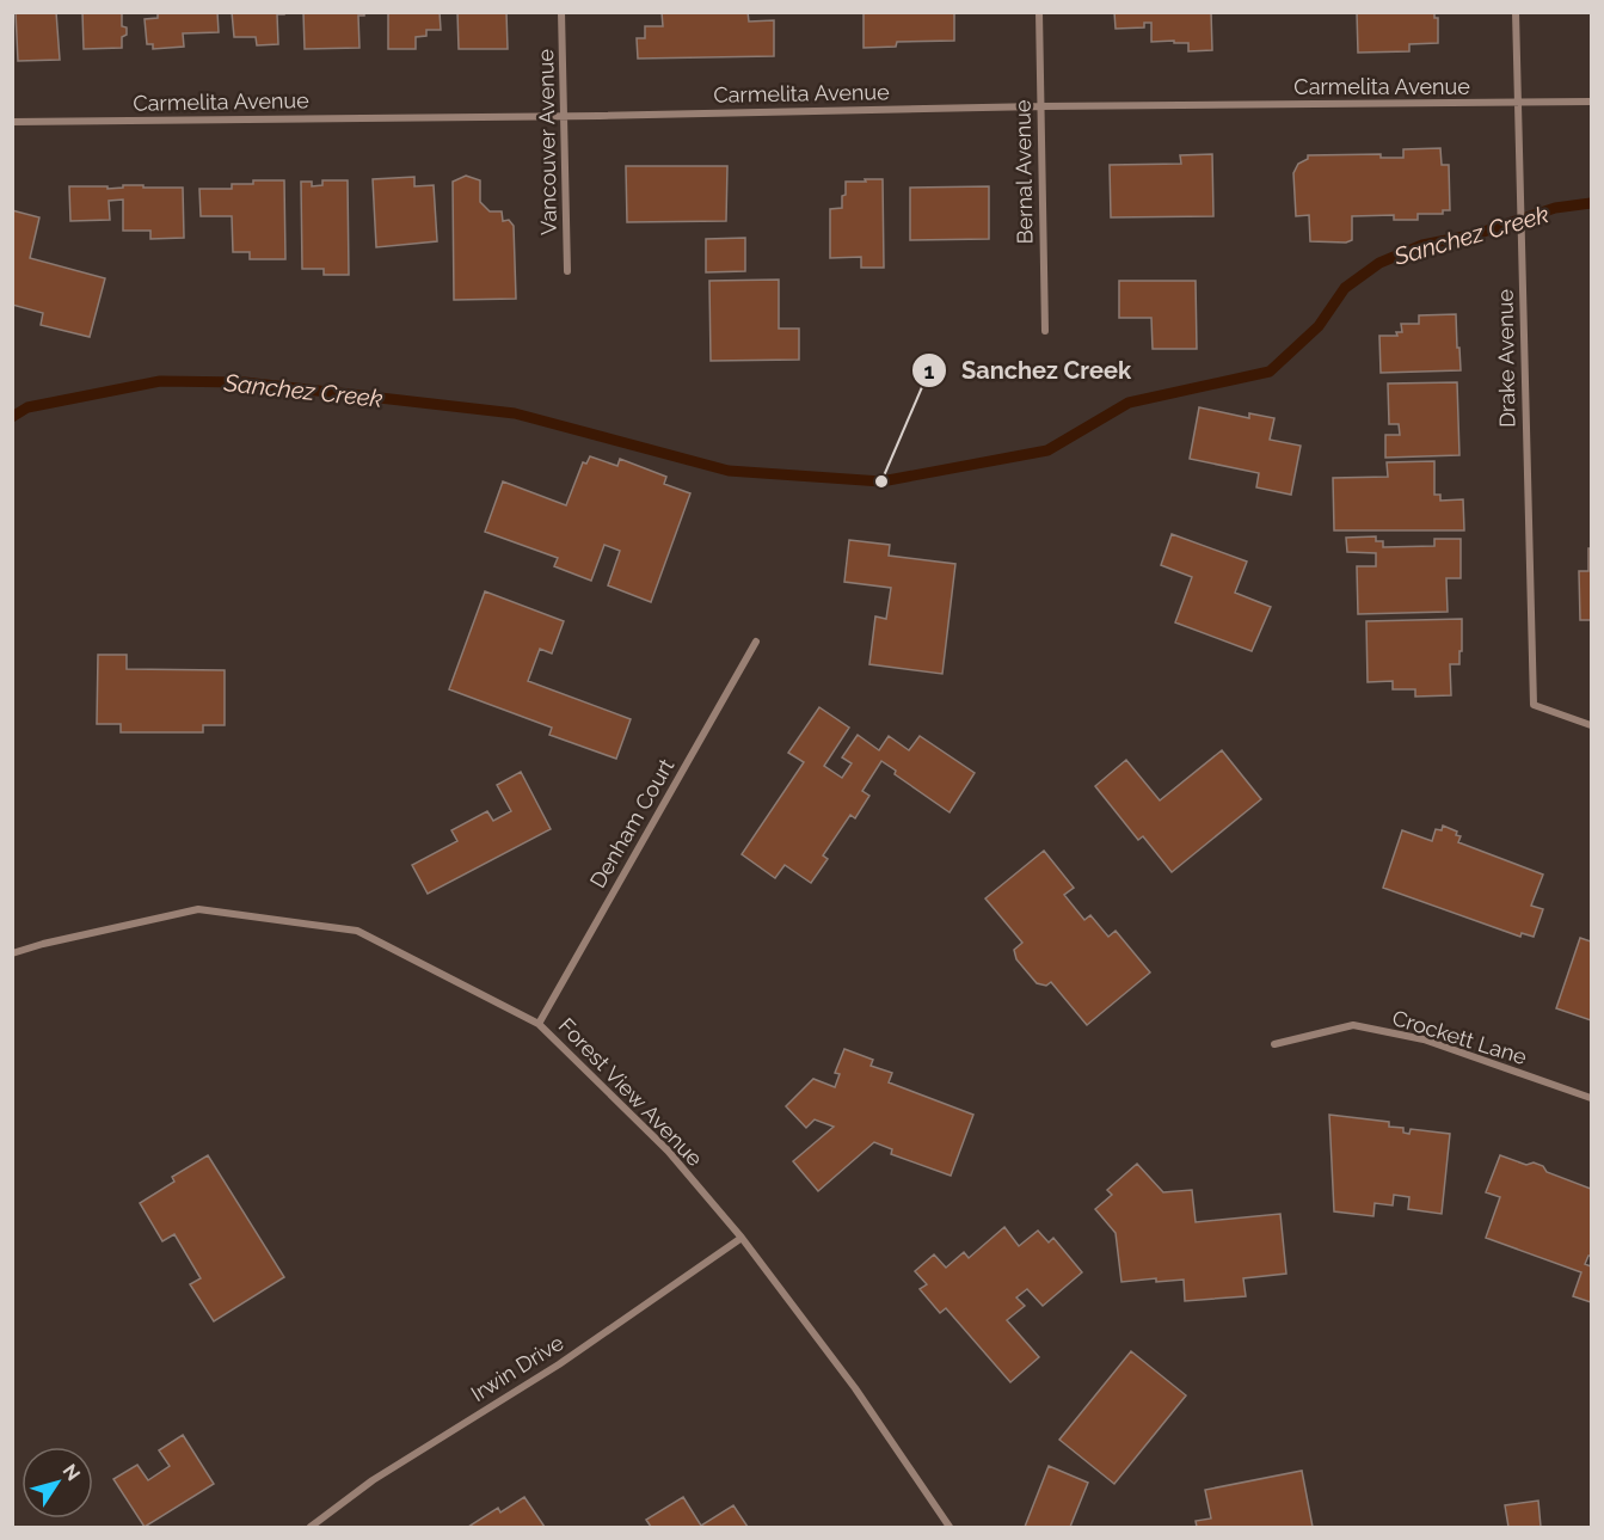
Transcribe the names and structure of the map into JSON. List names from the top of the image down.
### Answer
{
  "streets": {
    "street": [
      "Carmelita Avenue",
      "Vancouver Avenue",
      "Bernal Avenue",
      "Drake Avenue",
      "Denham Court",
      "Crockett Lane",
      "Forest View Avenue",
      "Irwin Drive"
    ]
  },
  "crossings": [
    ["Carmelita Avenue", "Vancouver Avenue"],
    ["Carmelita Avenue", "Bernal Avenue"],
    ["Carmelita Avenue", "Drake Avenue"],
    ["Denham Court", "Forest View Avenue"],
    ["Forest View Avenue", "Irwin Drive"]
  ],
  "water": ["Sanchez Creek"],
  "places": ["Sanchez Creek"],
  "north": "top right"
}
